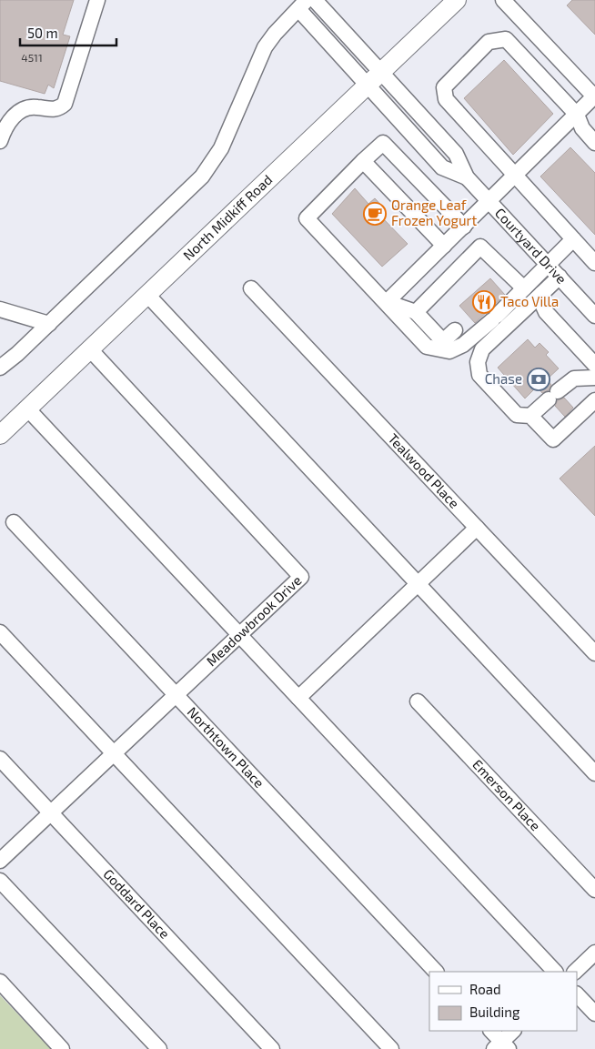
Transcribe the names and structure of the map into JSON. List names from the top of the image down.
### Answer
{
  "streets": {
    "main road": ["North Midkiff Road"],
    "street": [
      "Courtyard Drive",
      "Tealwood Place",
      "Meadowbrook Drive",
      "Northtown Place",
      "Emerson Place",
      "Goddard Place"
    ]
  },
  "crossings": [
    ["North Midkiff Road", "Courtyard Drive"],
    ["North Midkiff Road", "Meadowbrook Drive"],
    ["Meadowbrook Drive", "Northtown Place"],
    ["Meadowbrook Drive", "Goddard Place"]
  ],
  "places": {
    "cafe": ["Orange Leaf Frozen Yogurt"],
    "restaurant": ["Taco Villa"],
    "bank": ["Chase"]
  },
  "house_numbers": ["4511"],
  "legend": ["Road", "Building"],
  "scale_bar": "50 m"
}
